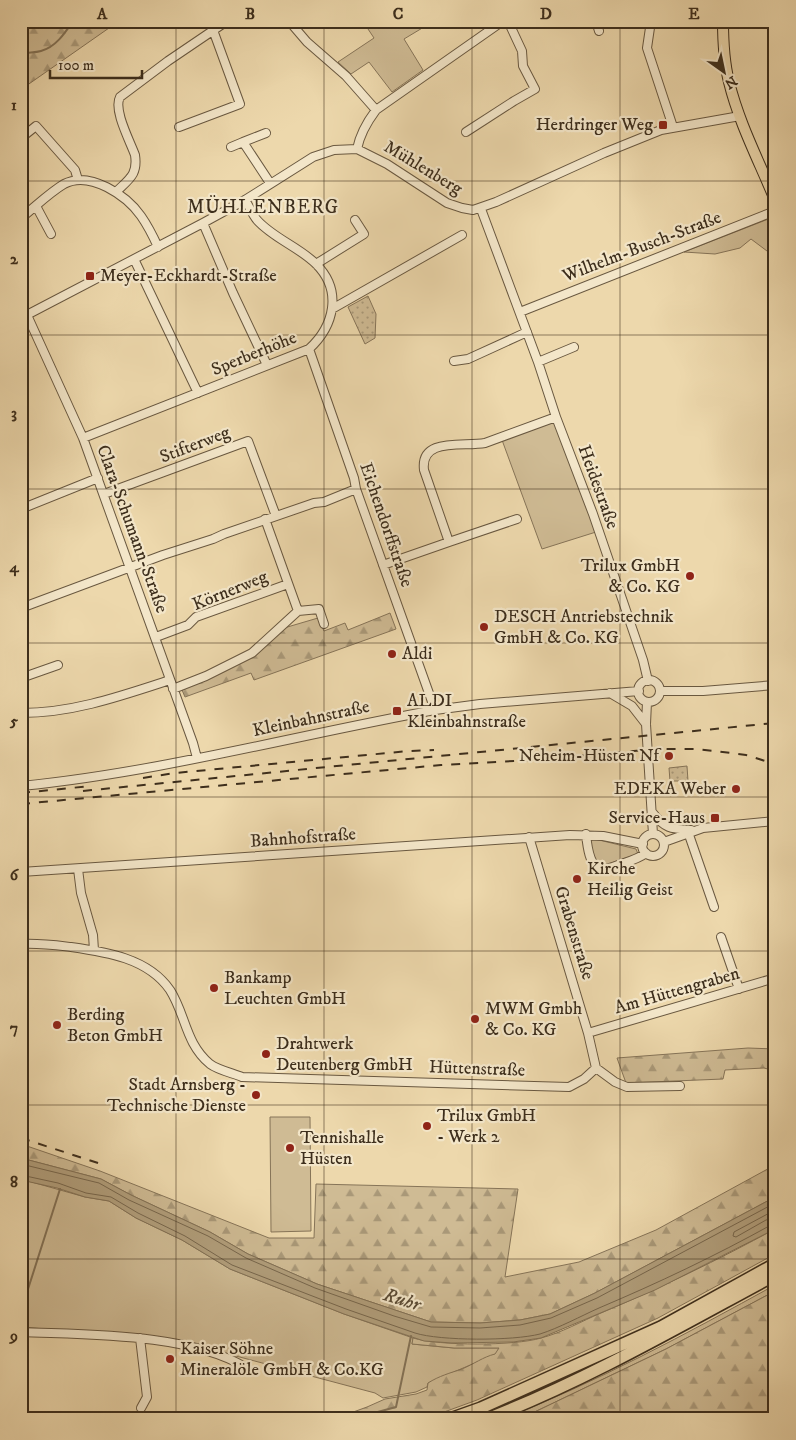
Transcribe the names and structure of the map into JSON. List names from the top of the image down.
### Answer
{
  "streets": {
    "street": [
      "Mühlenberg",
      "Wilhelm-Busch-Straße",
      "Sperberhöhe",
      "Stifterweg",
      "Heidestraße",
      "Eichendorffstraße",
      "Clara-Schumann-Straße",
      "Körnerweg",
      "Kleinbahnstraße",
      "Bahnhofstraße",
      "Grabenstraße",
      "Am Hüttengraben",
      "Hüttenstraße"
    ]
  },
  "crossings": [
    ["Mühlenberg", "Heidestraße"],
    ["Mühlenberg", "Clara-Schumann-Straße"],
    ["Wilhelm-Busch-Straße", "Heidestraße"],
    ["Sperberhöhe", "Eichendorffstraße"],
    ["Sperberhöhe", "Clara-Schumann-Straße"],
    ["Stifterweg", "Clara-Schumann-Straße"],
    ["Heidestraße", "Kleinbahnstraße"],
    ["Eichendorffstraße", "Kleinbahnstraße"],
    ["Clara-Schumann-Straße", "Körnerweg"],
    ["Clara-Schumann-Straße", "Kleinbahnstraße"],
    ["Bahnhofstraße", "Grabenstraße"],
    ["Grabenstraße", "Am Hüttengraben"],
    ["Grabenstraße", "Hüttenstraße"]
  ],
  "districts": ["MÜHLENBERG"],
  "water": ["Ruhr"],
  "places": {
    "transit": [
      "Herdringer Weg",
      "Meyer-Eckhardt-Straße",
      "ALDI Kleinbahnstraße",
      "Service-Haus"
    ],
    "other": [
      "Trilux GmbH & Co. KG",
      "DESCH Antriebstechnik GmbH & Co. KG",
      "Aldi",
      "Neheim-Hüsten Nf",
      "EDEKA Weber",
      "Kirche Heilig Geist",
      "Bankamp Leuchten GmbH",
      "MWM Gmbh & Co. KG",
      "Berding Beton GmbH",
      "Drahtwerk Deutenberg GmbH",
      "Stadt Arnsberg - Technische Dienste",
      "Trilux GmbH - Werk 2",
      "Tennishalle Hüsten",
      "Kaiser Söhne Mineralöle GmbH & Co.KG"
    ]
  },
  "scale_bar": "100 m",
  "north": "bottom right",
  "grid": {
    "columns": [
      "A",
      "B",
      "C",
      "D",
      "E"
    ],
    "rows": [
      "1",
      "2",
      "3",
      "4",
      "5",
      "6",
      "7",
      "8",
      "9"
    ]
  }
}
